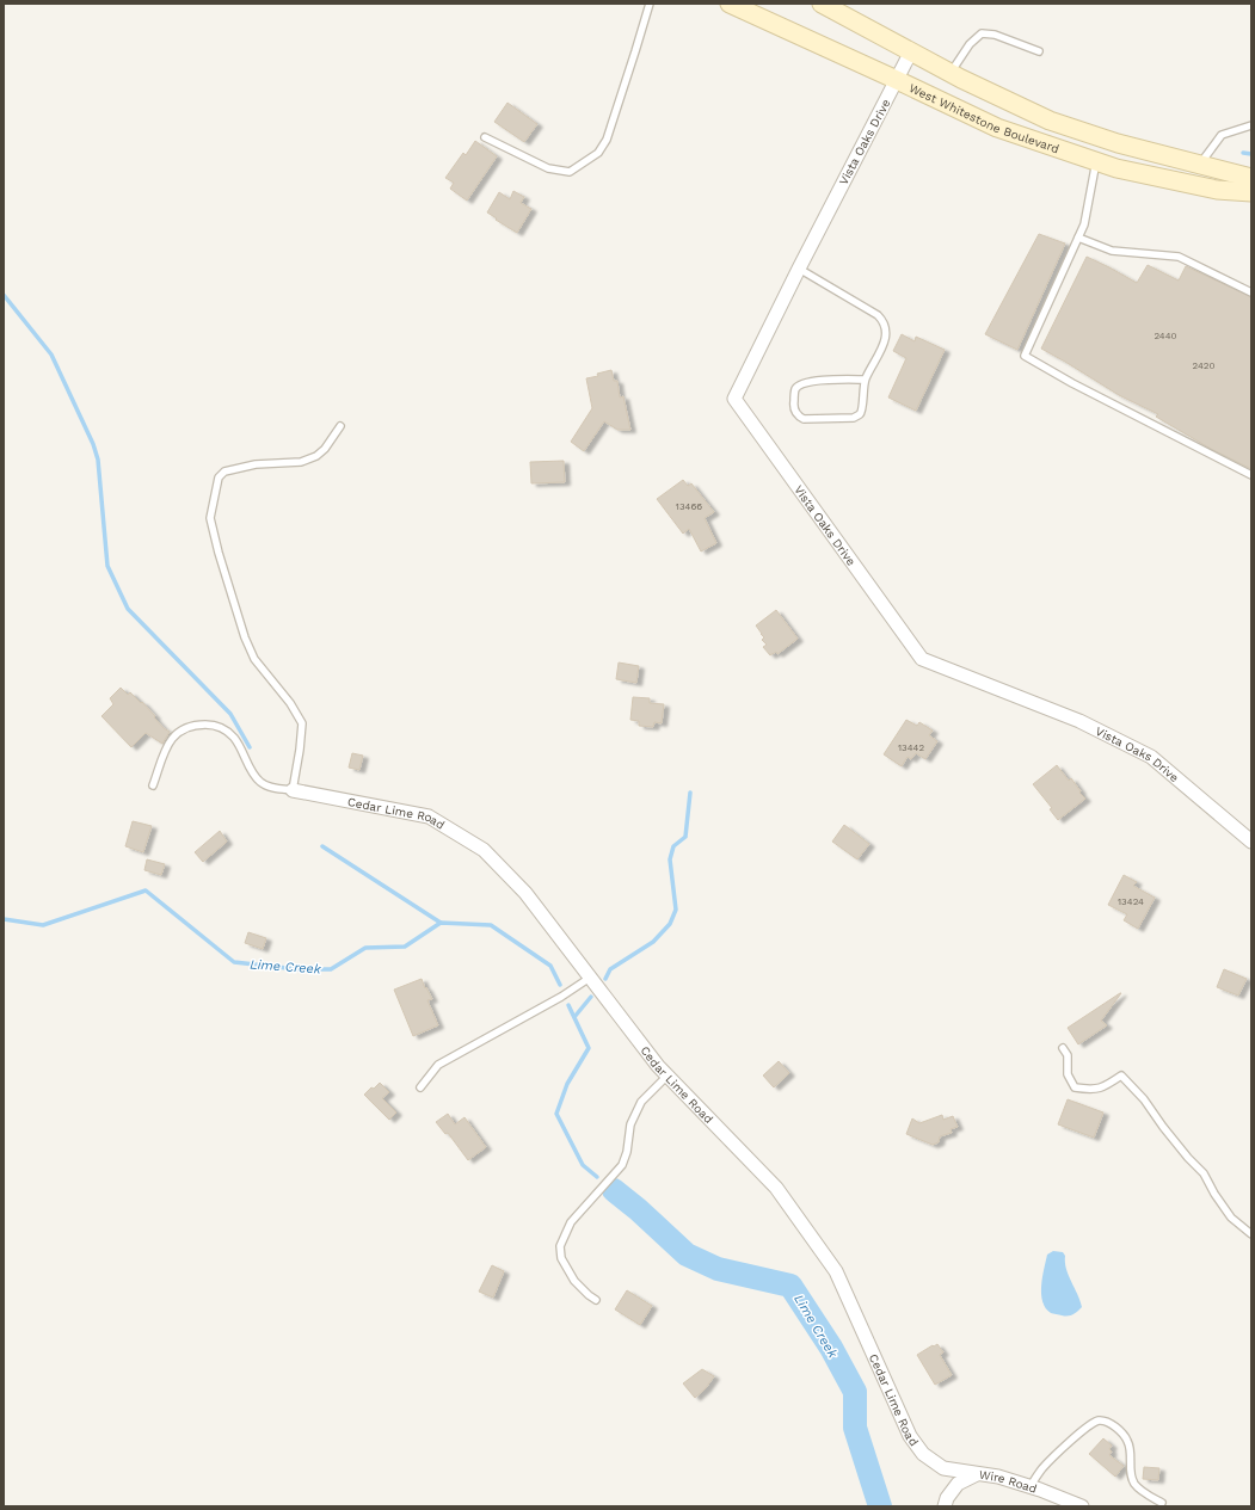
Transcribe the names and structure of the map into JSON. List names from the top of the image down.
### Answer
{
  "streets": {
    "main road": ["West Whitestone Boulevard"],
    "street": ["Vista Oaks Drive", "Cedar Lime Road", "Wire Road"]
  },
  "crossings": [
    ["West Whitestone Boulevard", "Vista Oaks Drive"],
    ["Cedar Lime Road", "Wire Road"]
  ],
  "water": ["Lime Creek"],
  "house_numbers": [
    "2440",
    "2420",
    "13466",
    "13442",
    "13424"
  ]
}
